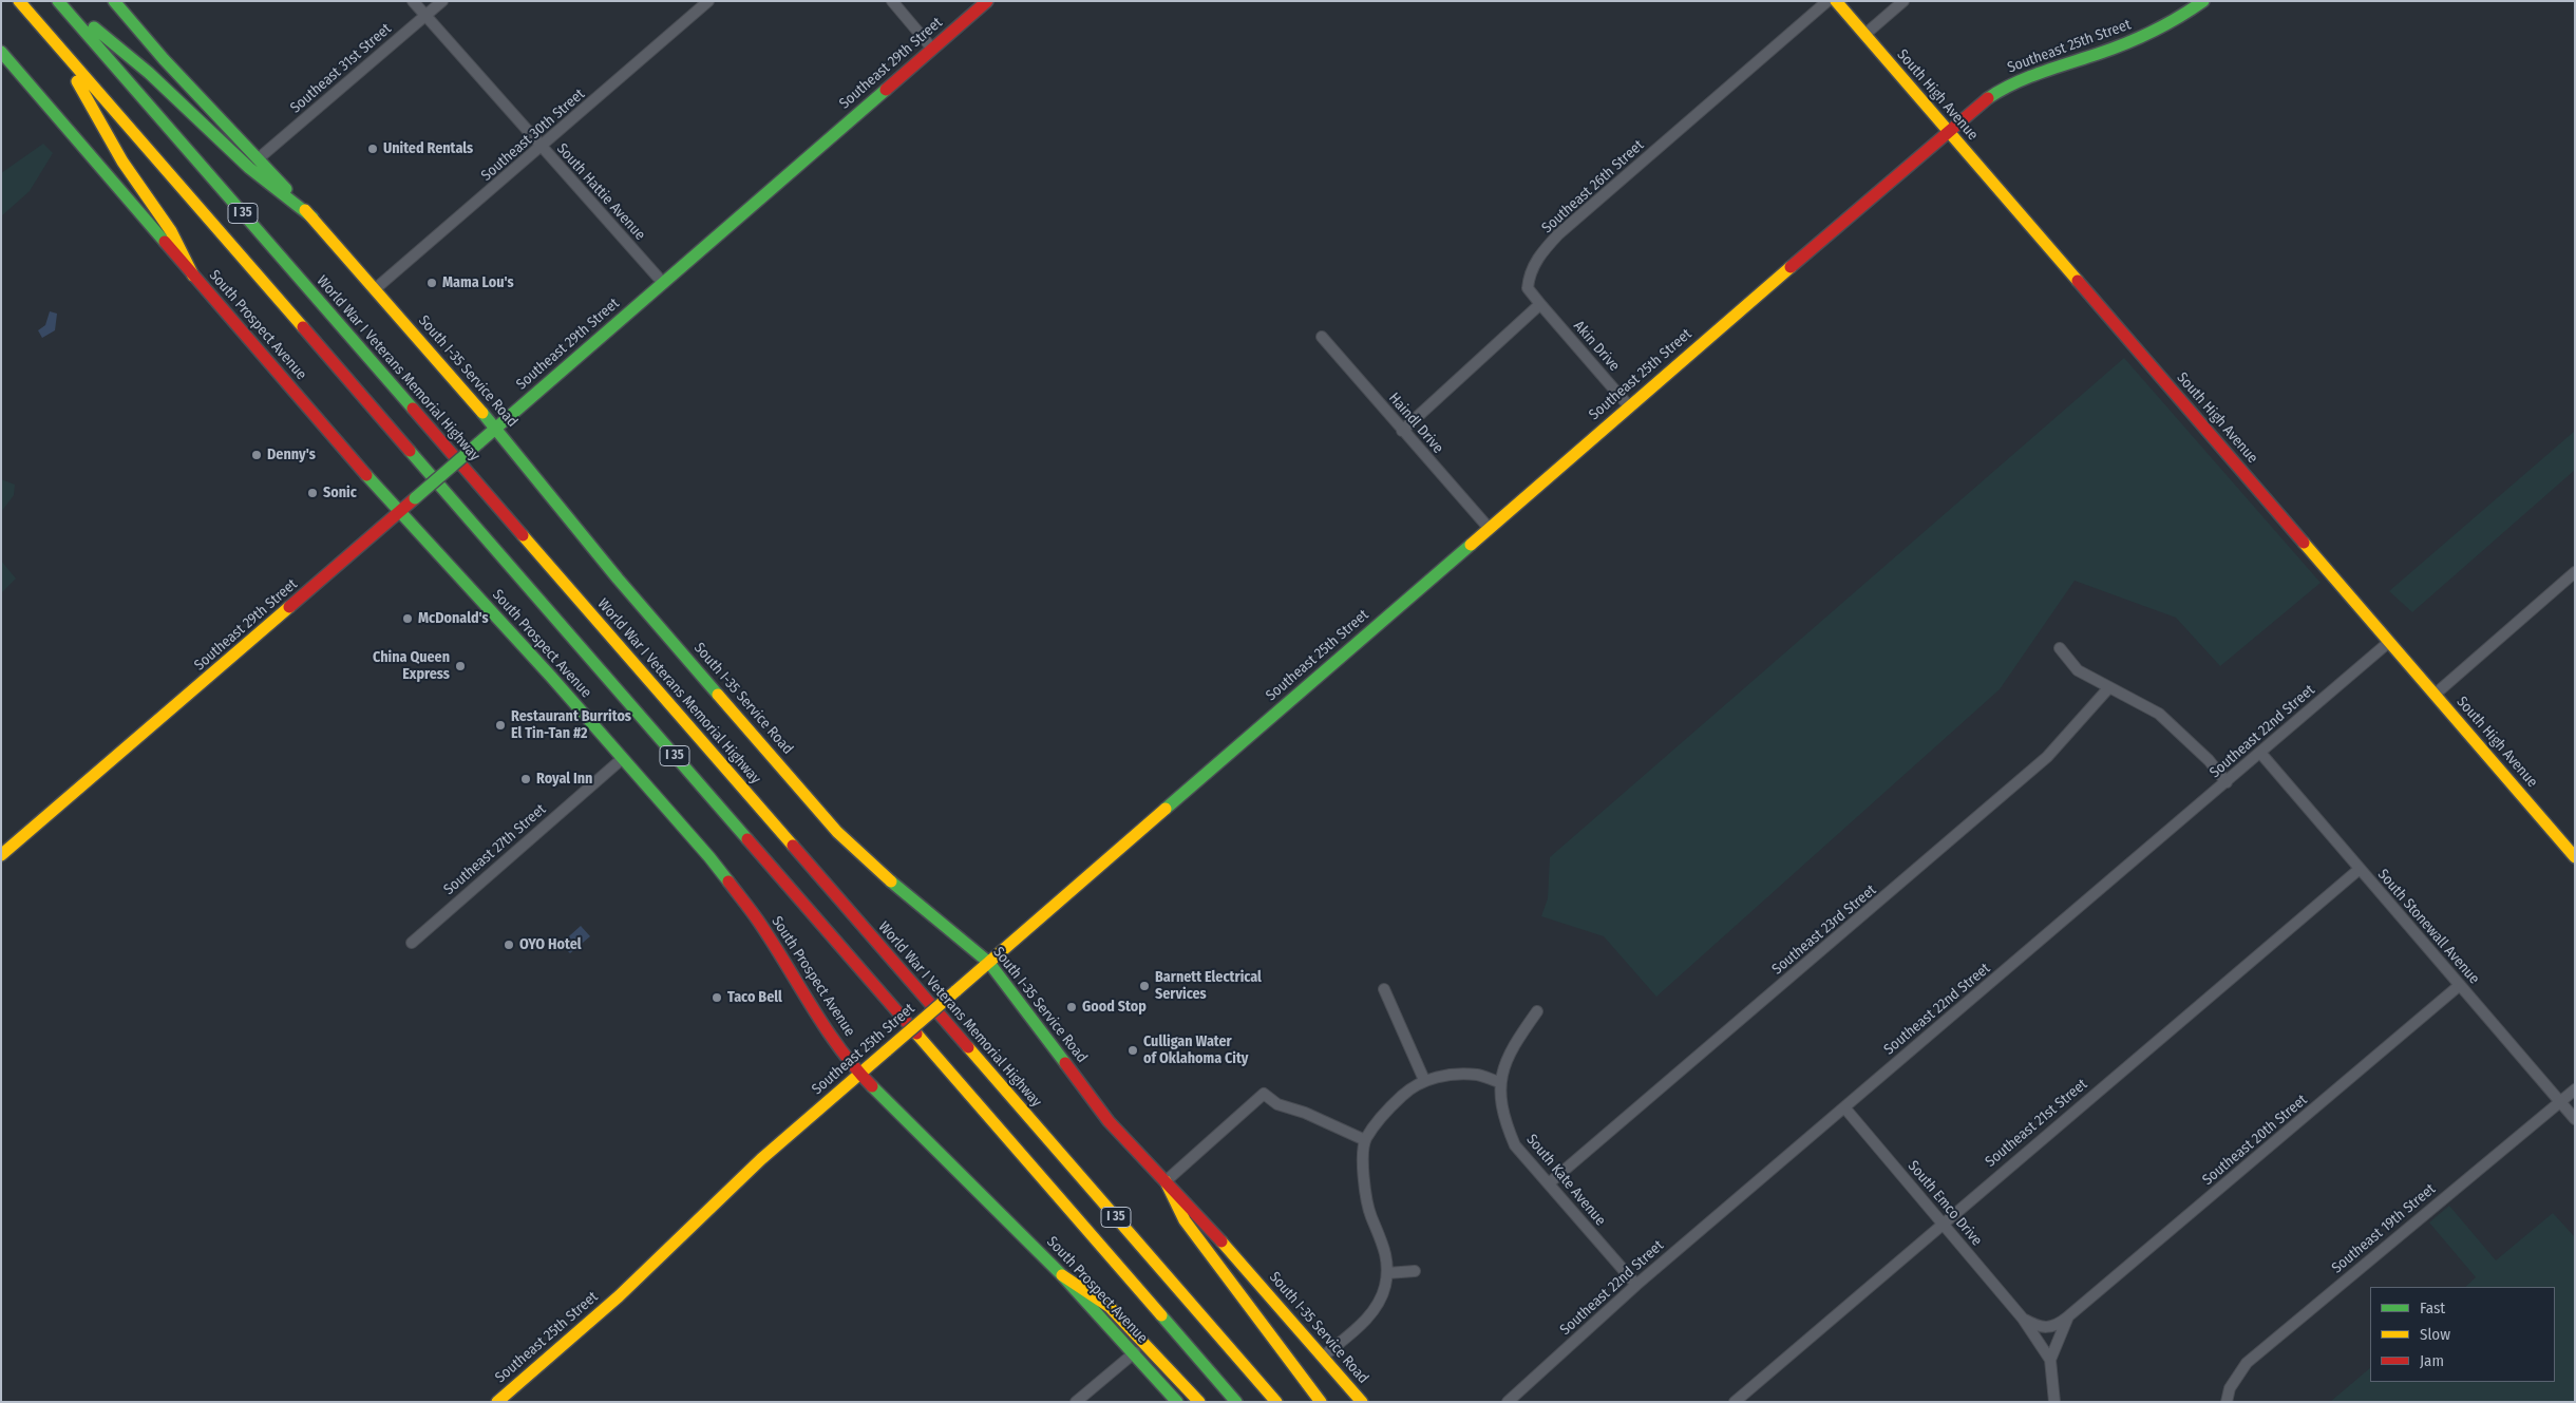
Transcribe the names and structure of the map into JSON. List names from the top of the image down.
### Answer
{
  "streets": {
    "main road": [
      "Southeast 25th Street",
      "Southeast 29th Street",
      "South High Avenue",
      "I 35",
      "South Prospect Avenue",
      "World War I Veterans Memorial Highway",
      "South I-35 Service Road"
    ],
    "street": [
      "Southeast 31st Street",
      "Southeast 30th Street",
      "Southeast 26th Street",
      "South Hattie Avenue",
      "Akin Drive",
      "Haindl Drive",
      "Southeast 22nd Street",
      "Southeast 27th Street",
      "South Stonewall Avenue",
      "Southeast 23rd Street",
      "Southeast 21st Street",
      "Southeast 20th Street",
      "South Kate Avenue",
      "South Emco Drive",
      "Southeast 19th Street"
    ]
  },
  "crossings": [
    ["Southeast 25th Street", "South High Avenue"],
    ["Southeast 25th Street", "South Prospect Avenue"],
    ["Southeast 25th Street", "Akin Drive"],
    ["Southeast 25th Street", "South I-35 Service Road"],
    ["Southeast 25th Street", "Haindl Drive"],
    ["Southeast 29th Street", "South Hattie Avenue"],
    ["Southeast 29th Street", "South Prospect Avenue"],
    ["Southeast 29th Street", "South I-35 Service Road"],
    ["Southeast 31st Street", "South Hattie Avenue"],
    ["Southeast 31st Street", "South I-35 Service Road"],
    ["South High Avenue", "Southeast 22nd Street"],
    ["Southeast 30th Street", "South Hattie Avenue"],
    ["Southeast 30th Street", "South I-35 Service Road"],
    ["Southeast 26th Street", "Akin Drive"],
    ["South Prospect Avenue", "Southeast 27th Street"],
    ["Southeast 22nd Street", "South Stonewall Avenue"],
    ["Southeast 22nd Street", "South Kate Avenue"],
    ["Southeast 22nd Street", "South Emco Drive"],
    ["South Stonewall Avenue", "Southeast 21st Street"],
    ["South Stonewall Avenue", "Southeast 20th Street"],
    ["South Stonewall Avenue", "Southeast 19th Street"],
    ["Southeast 23rd Street", "South Kate Avenue"],
    ["Southeast 21st Street", "South Emco Drive"],
    ["Southeast 20th Street", "South Emco Drive"]
  ],
  "places": [
    "United Rentals",
    "Mama Lou's",
    "Denny's",
    "Sonic",
    "McDonald's",
    "China Queen Express",
    "Restaurant Burritos El Tin-Tan #2",
    "Royal Inn",
    "OYO Hotel",
    "Barnett Electrical Services",
    "Taco Bell",
    "Good Stop",
    "Culligan Water of Oklahoma City"
  ],
  "legend": ["Fast", "Slow", "Jam"]
}
